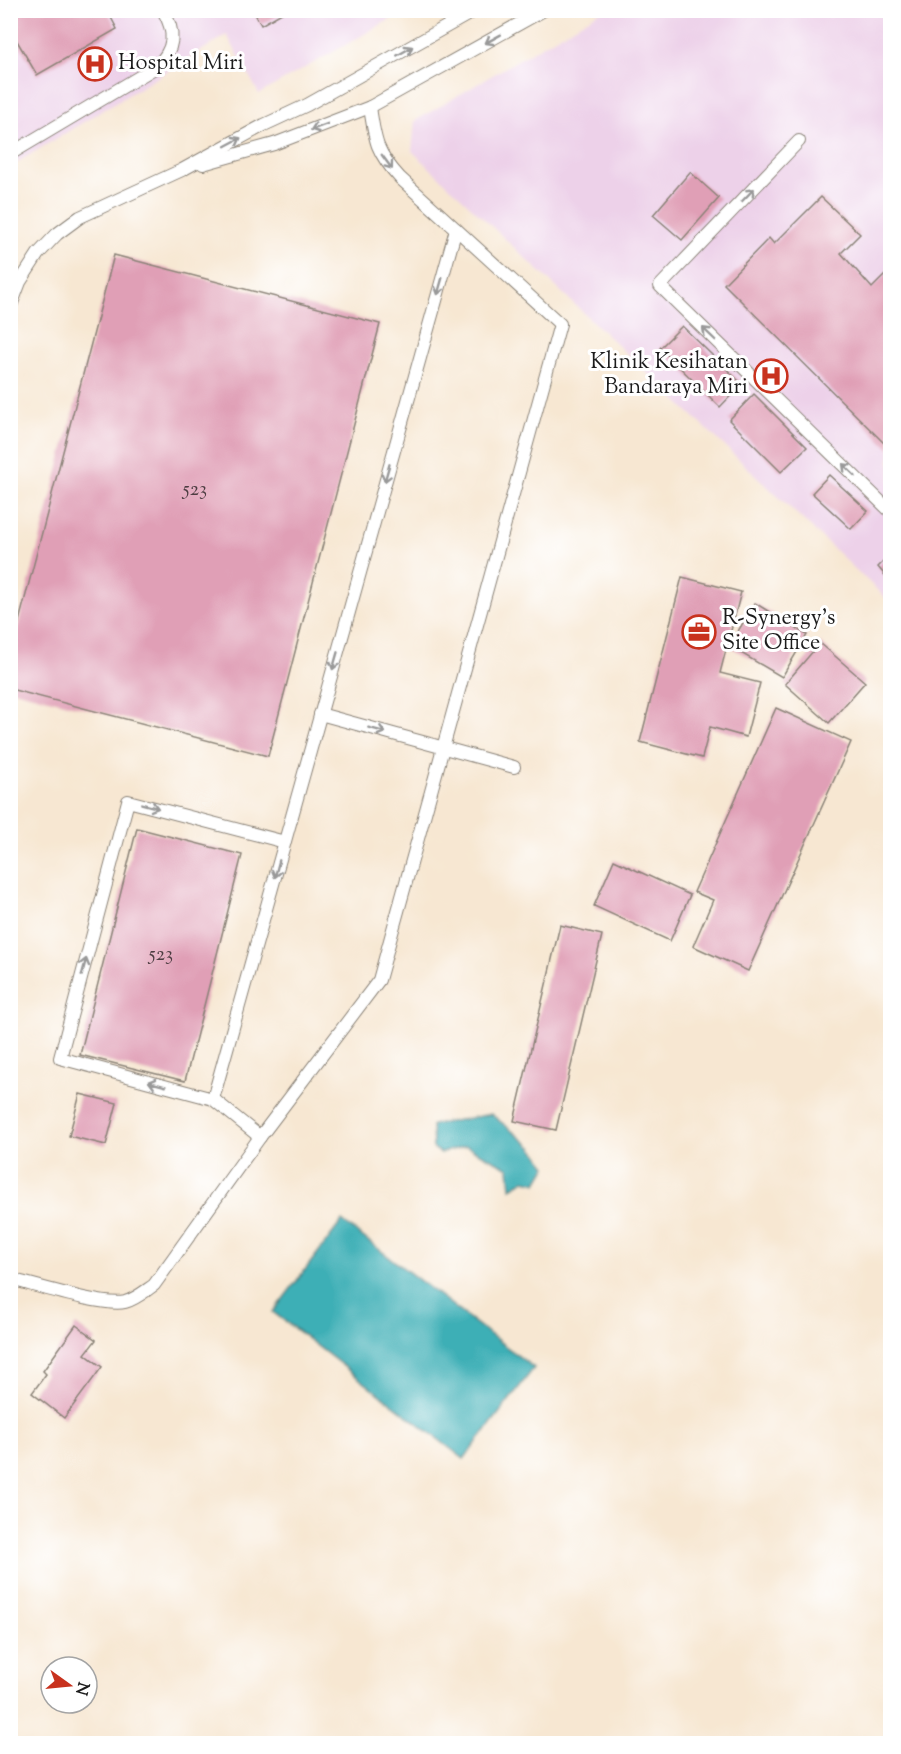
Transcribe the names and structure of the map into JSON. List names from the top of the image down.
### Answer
{
  "places": {
    "hospital": ["Hospital Miri", "Klinik Kesihatan Bandaraya Miri"],
    "office": ["R-Synergy's Site Office"]
  },
  "house_numbers": ["523", "523"],
  "north": "right"
}
